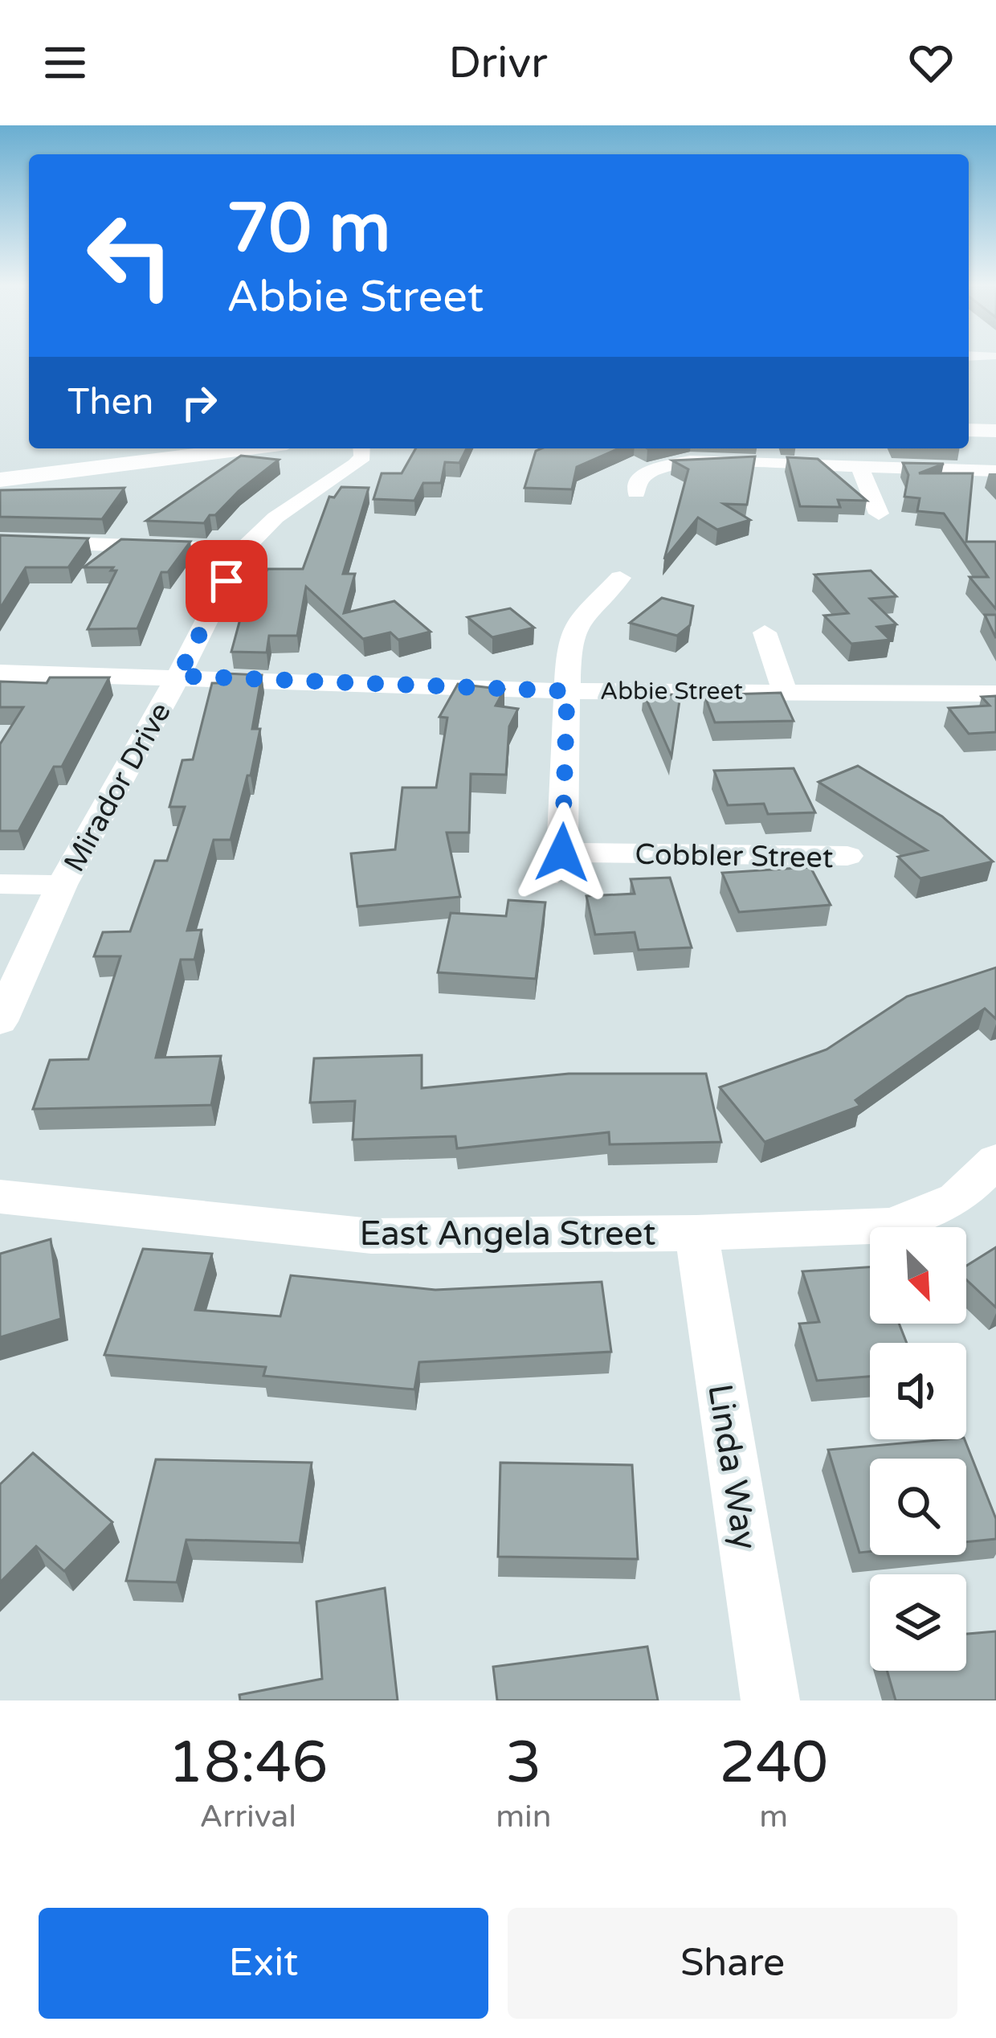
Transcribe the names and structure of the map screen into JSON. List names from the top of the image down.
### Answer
{
  "streets": {
    "street": [
      "Abbie Street",
      "Mirador Drive",
      "Cobbler Street",
      "East Angela Street",
      "Linda Way"
    ]
  },
  "crossings": [
    ["Abbie Street", "Mirador Drive"],
    ["Abbie Street", "Cobbler Street"],
    ["East Angela Street", "Linda Way"]
  ],
  "north": "bottom right",
  "page": {
    "header": "Drivr",
    "turn": ["70 m", "Abbie Street"],
    "then": "Then",
    "eta": [
      "18:46",
      "Arrival",
      "3",
      "min",
      "240",
      "m"
    ],
    "buttons": ["Exit", "Share"]
  }
}
